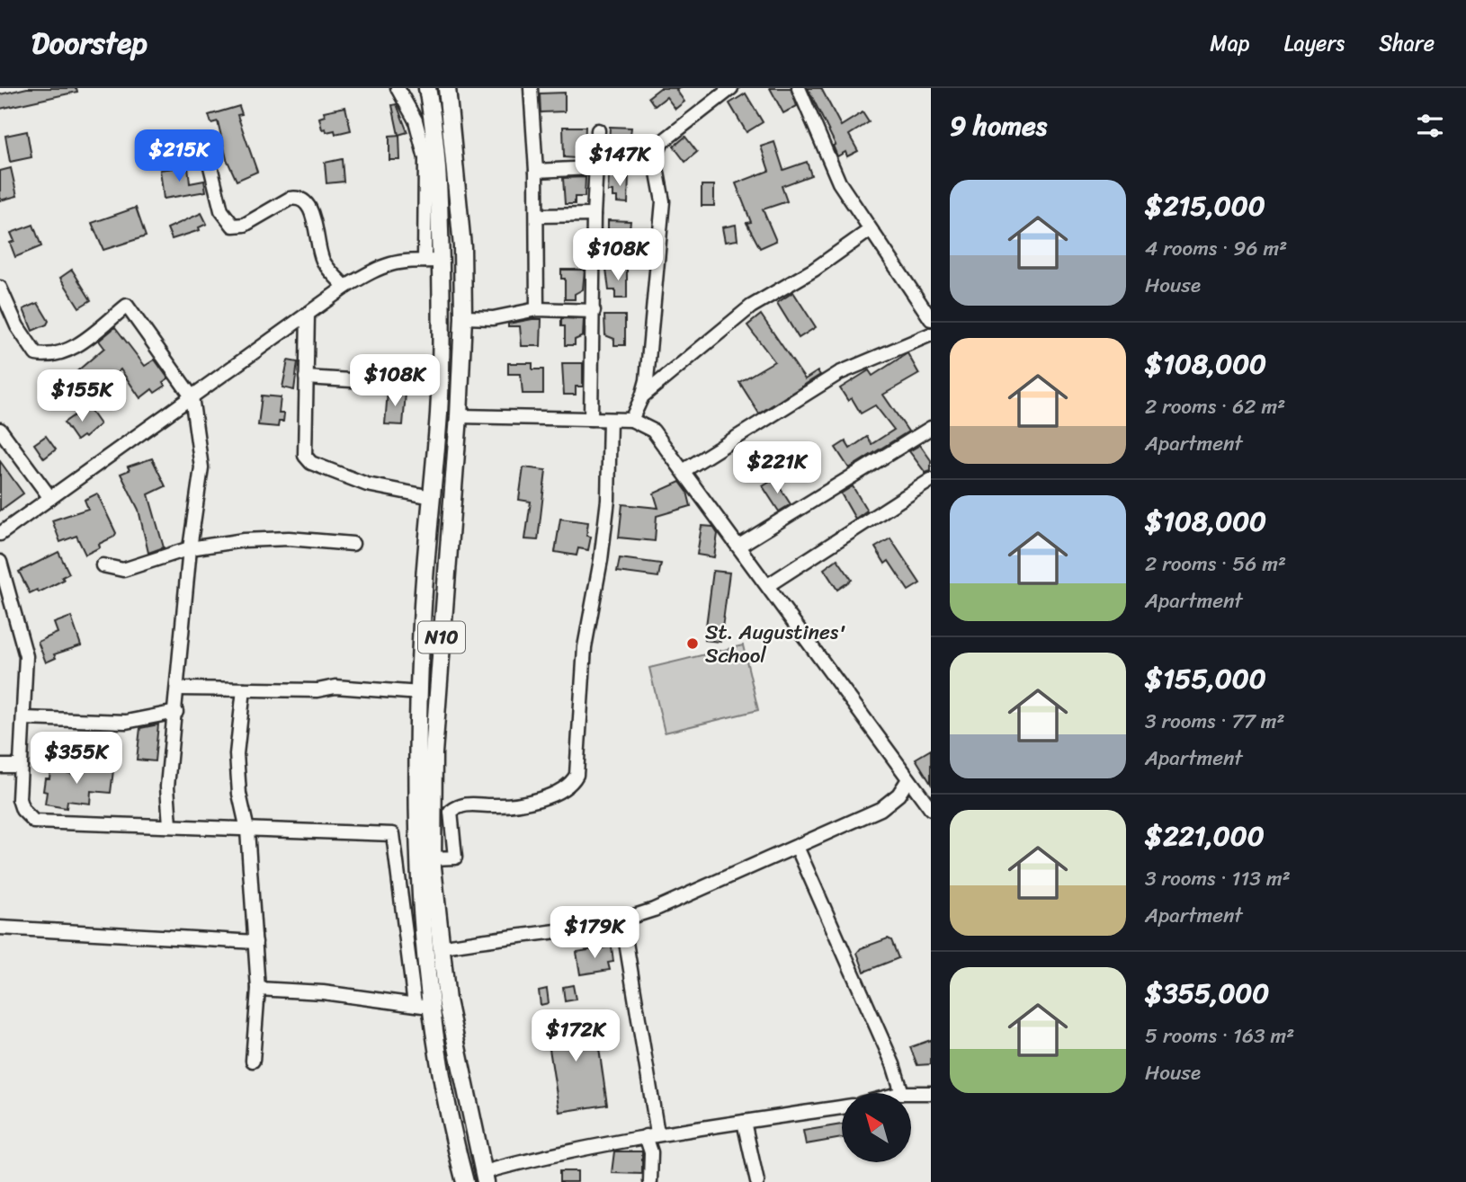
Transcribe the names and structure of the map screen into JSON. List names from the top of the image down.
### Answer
{
  "streets": {
    "main road": ["N10"]
  },
  "places": ["St. Augustines' School"],
  "north": "top left",
  "page": {
    "header": "Doorstep",
    "nav": ["Map", "Layers", "Share"],
    "heading": "9 homes",
    "price": [
      "$215K",
      "$147K",
      "$108K",
      "$108K",
      "$155K",
      "$221K",
      "$355K",
      "$179K",
      "$172K"
    ],
    "list": [
      {
        "name": "$215,000",
        "note": "4 rooms · 96 m² · House"
      },
      {
        "name": "$108,000",
        "note": "2 rooms · 62 m² · Apartment"
      },
      {
        "name": "$108,000",
        "note": "2 rooms · 56 m² · Apartment"
      },
      {
        "name": "$155,000",
        "note": "3 rooms · 77 m² · Apartment"
      },
      {
        "name": "$221,000",
        "note": "3 rooms · 113 m² · Apartment"
      },
      {
        "name": "$355,000",
        "note": "5 rooms · 163 m² · House"
      }
    ]
  }
}
